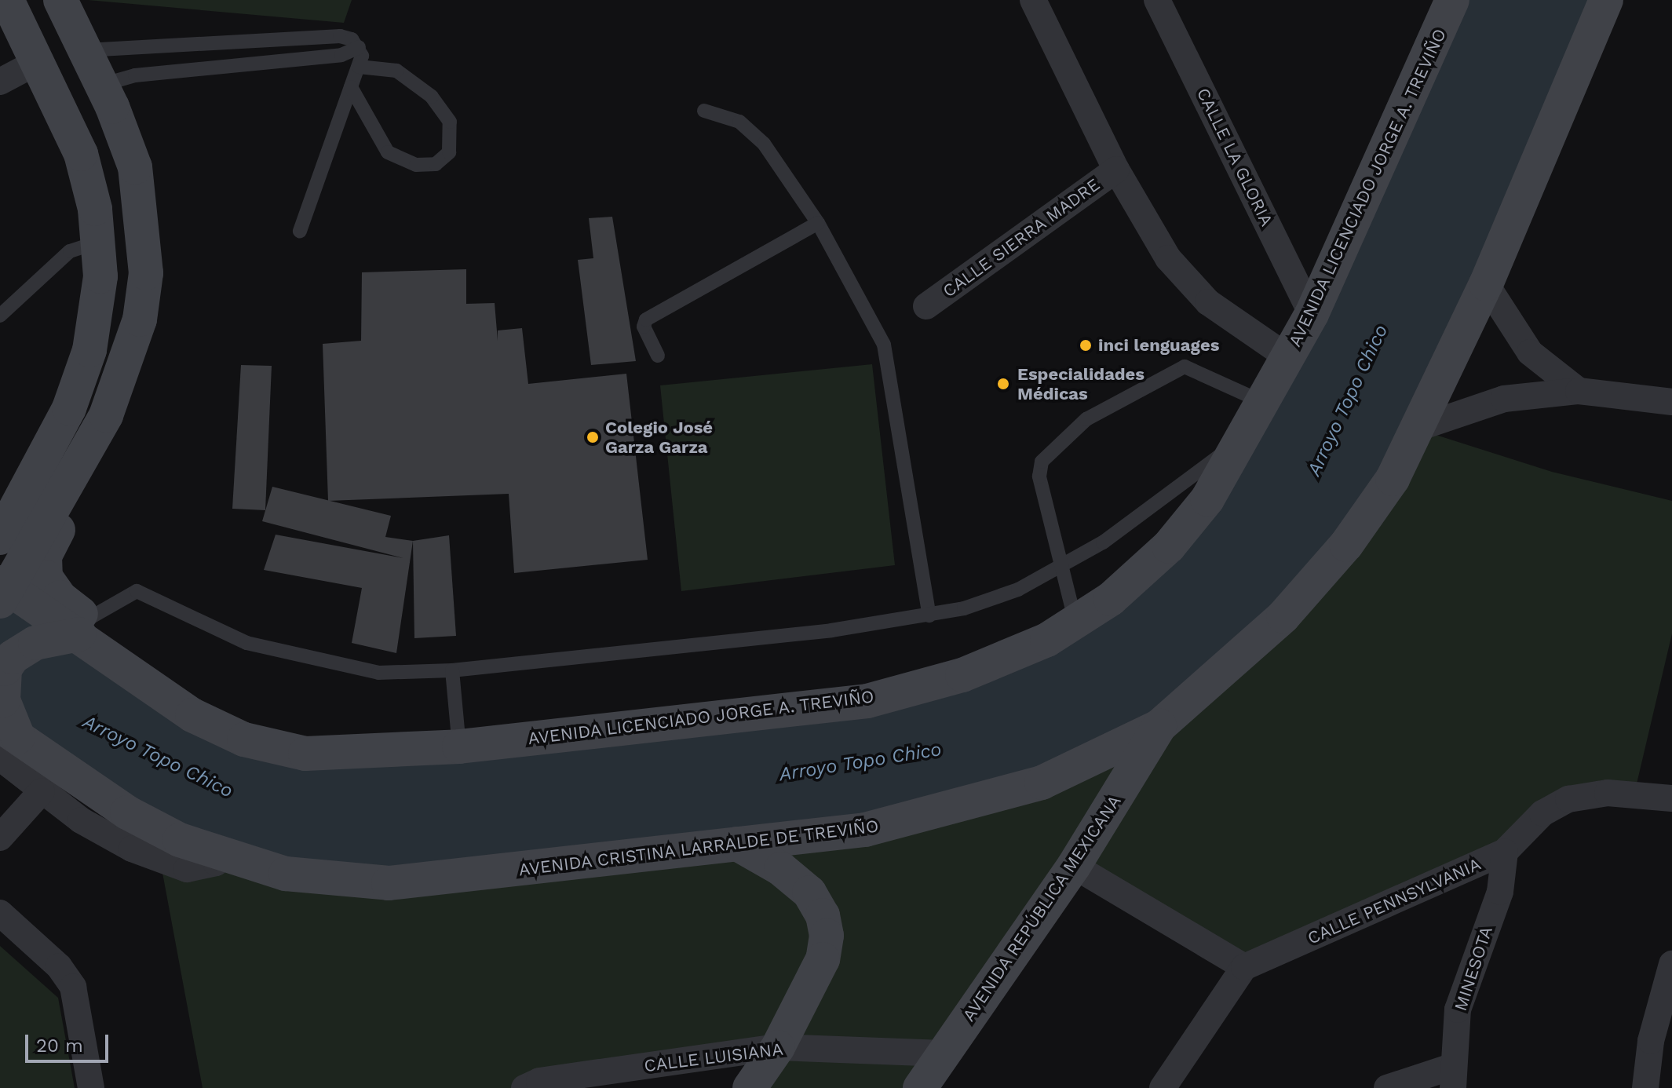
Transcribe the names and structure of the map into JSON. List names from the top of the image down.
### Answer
{
  "streets": {
    "main road": ["AVENIDA LICENCIADO JORGE A. TREVIÑO", "AVENIDA CRISTINA LARRALDE DE TREVIÑO", "AVENIDA REPÚBLICA MEXICANA"],
    "street": [
      "CALLE LA GLORIA",
      "CALLE SIERRA MADRE",
      "CALLE PENNSYLVANIA",
      "MINESOTA",
      "CALLE LUISIANA"
    ]
  },
  "crossings": [
    ["CALLE LA GLORIA", "AVENIDA LICENCIADO JORGE A. TREVIÑO"],
    ["AVENIDA CRISTINA LARRALDE DE TREVIÑO", "AVENIDA REPÚBLICA MEXICANA"],
    ["CALLE PENNSYLVANIA", "MINESOTA"],
    ["AVENIDA REPÚBLICA MEXICANA", "CALLE LUISIANA"]
  ],
  "water": ["Arroyo Topo Chico"],
  "places": ["inci lenguages", "Especialidades Médicas", "Colegio José Garza Garza"],
  "scale_bar": "20 m"
}
